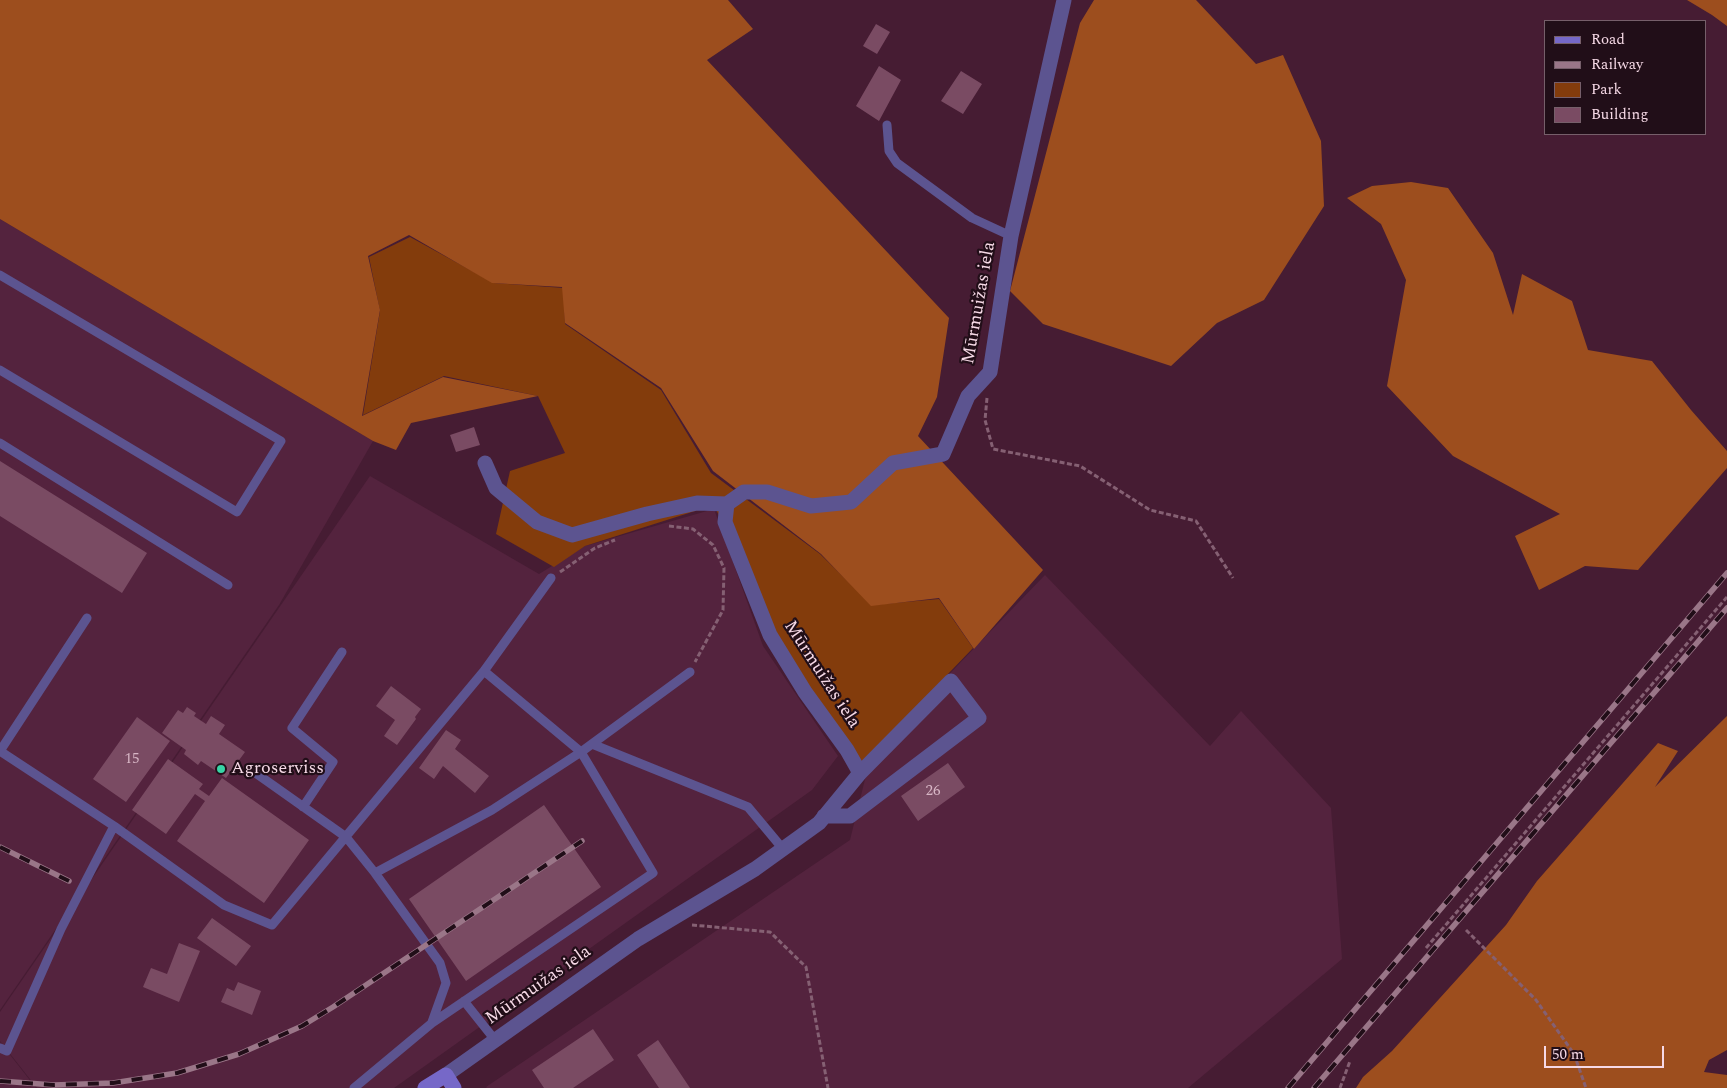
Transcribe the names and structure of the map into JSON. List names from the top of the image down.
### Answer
{
  "streets": {
    "street": ["Mūrmuižas iela"]
  },
  "places": ["Agroserviss"],
  "house_numbers": ["15", "26"],
  "legend": [
    "Road",
    "Railway",
    "Park",
    "Building"
  ],
  "scale_bar": "50 m"
}
